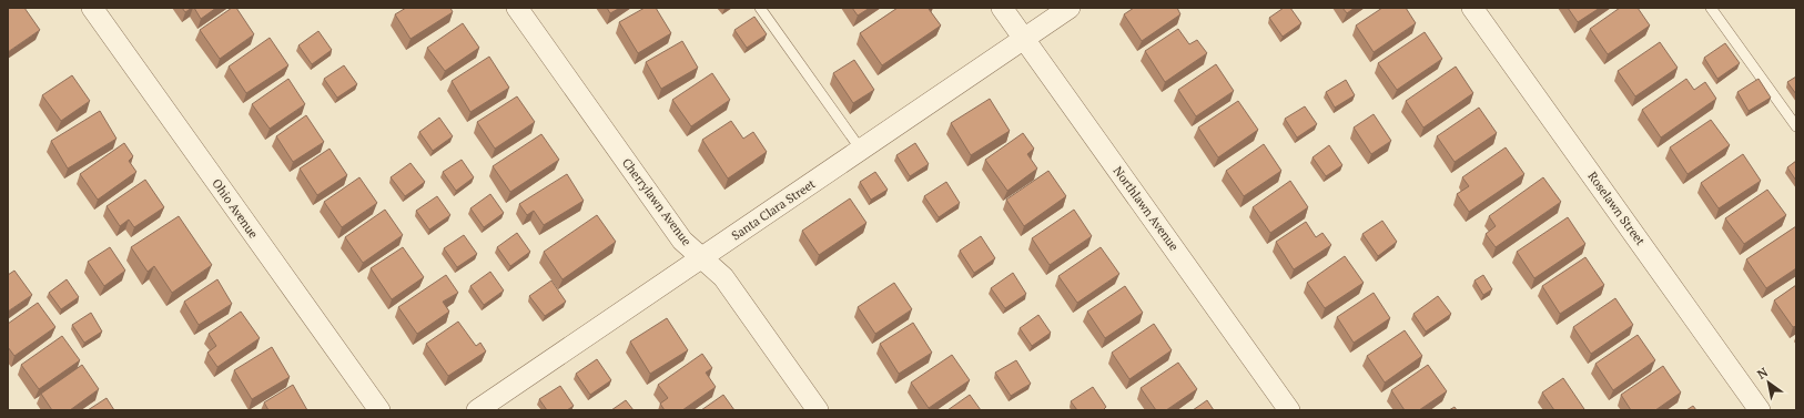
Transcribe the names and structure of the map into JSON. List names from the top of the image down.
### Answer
{
  "streets": {
    "street": [
      "Cherrylawn Avenue",
      "Ohio Avenue",
      "Northlawn Avenue",
      "Roselawn Street",
      "Santa Clara Street"
    ]
  },
  "crossings": [
    ["Cherrylawn Avenue", "Santa Clara Street"],
    ["Northlawn Avenue", "Santa Clara Street"]
  ],
  "north": "top left"
}
